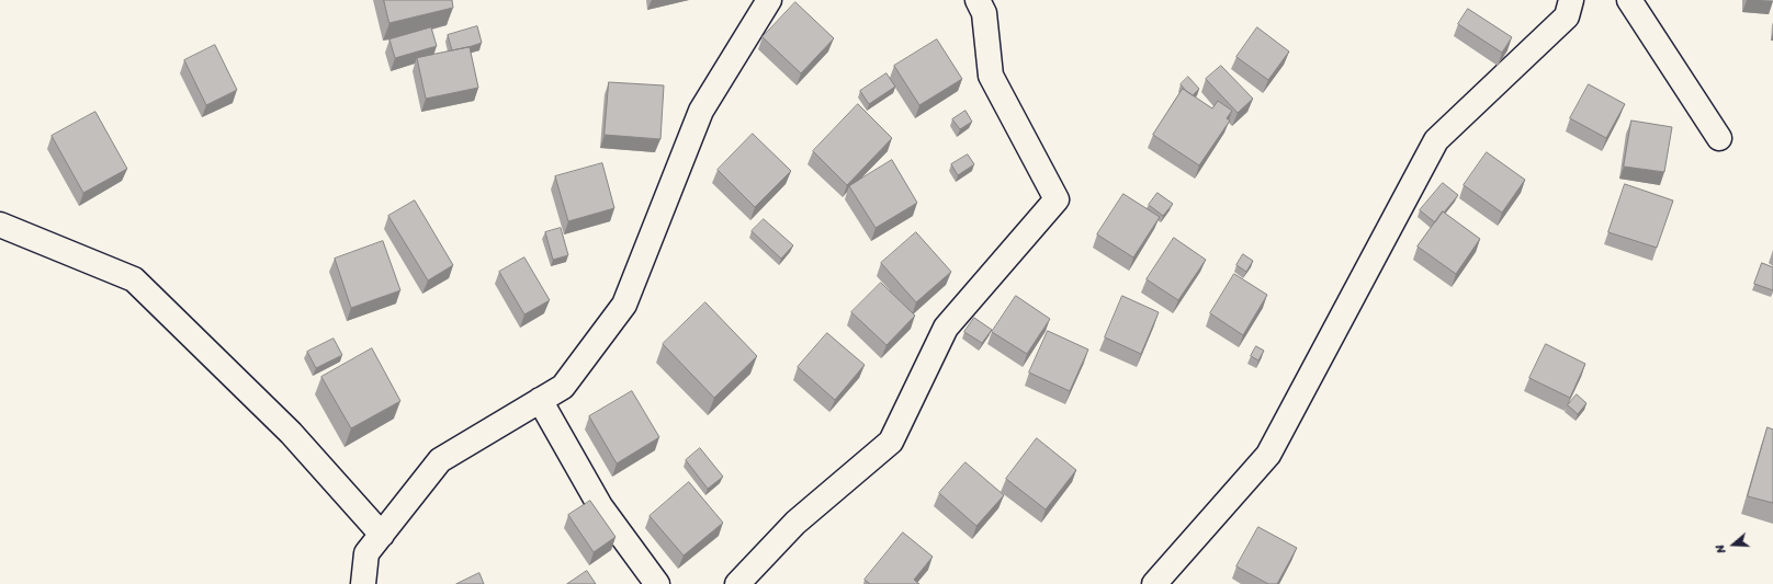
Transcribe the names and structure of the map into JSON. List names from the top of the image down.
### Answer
{
  "north": "left"
}
